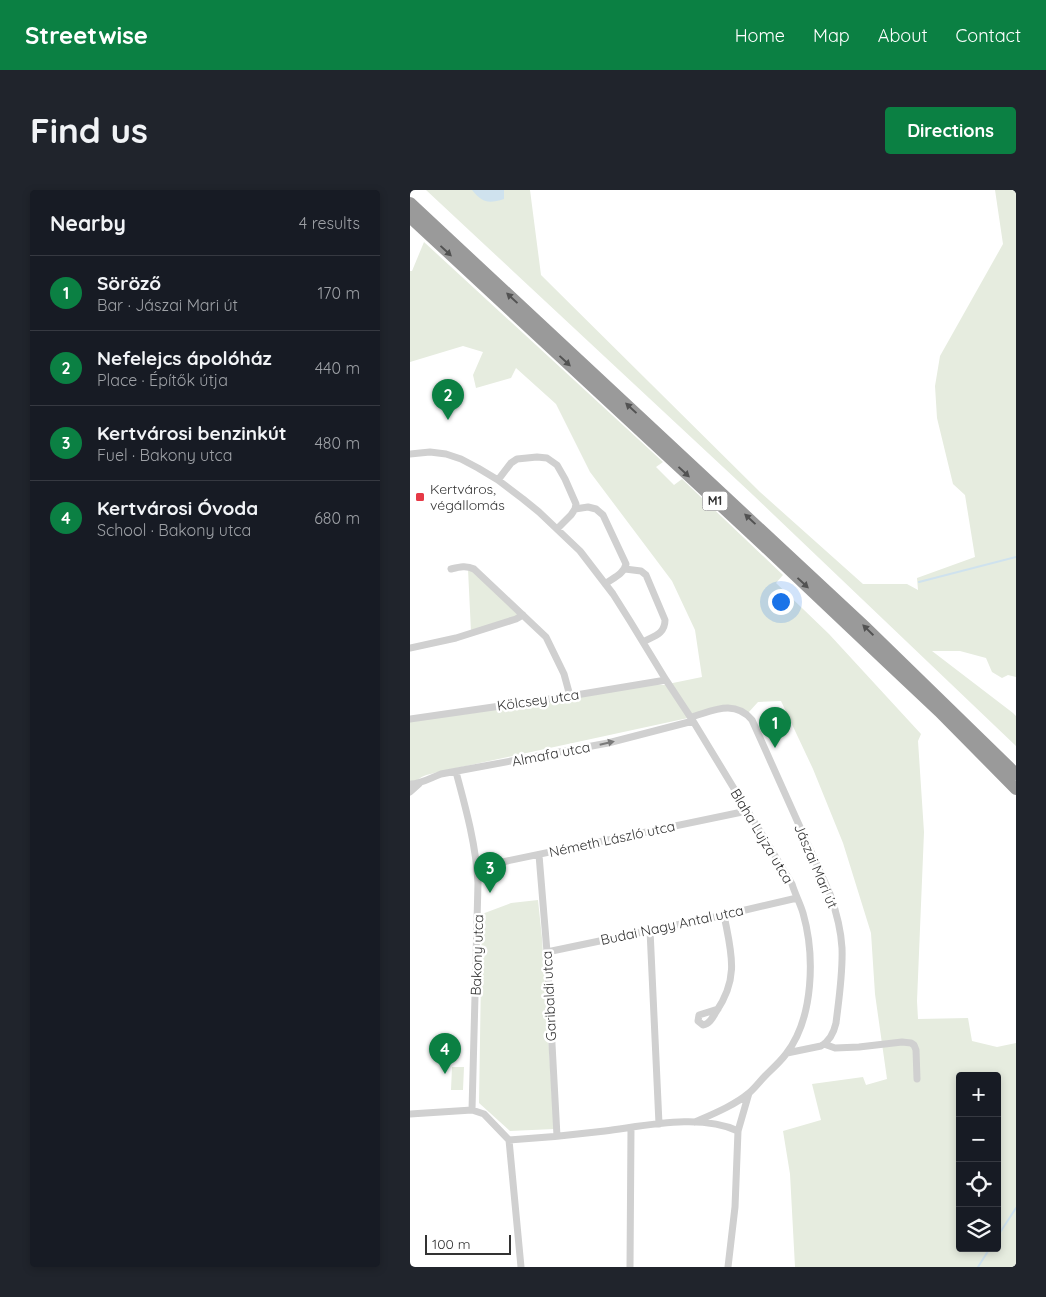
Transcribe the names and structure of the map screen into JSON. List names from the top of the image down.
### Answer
{
  "streets": {
    "highway": ["M1"],
    "street": [
      "Kölcsey utca",
      "Almafa utca",
      "Blaha Lujza utca",
      "Németh László utca",
      "Jászai Mari út",
      "Budai Nagy Antal utca",
      "Bakony utca",
      "Garibaldi utca"
    ]
  },
  "crossings": [
    ["Kölcsey utca", "Blaha Lujza utca"],
    ["Almafa utca", "Blaha Lujza utca"],
    ["Almafa utca", "Jászai Mari út"],
    ["Almafa utca", "Bakony utca"],
    ["Blaha Lujza utca", "Németh László utca"],
    ["Blaha Lujza utca", "Jászai Mari út"],
    ["Blaha Lujza utca", "Budai Nagy Antal utca"],
    ["Blaha Lujza utca", "Garibaldi utca"],
    ["Németh László utca", "Bakony utca"],
    ["Németh László utca", "Garibaldi utca"],
    ["Budai Nagy Antal utca", "Garibaldi utca"]
  ],
  "one_way": ["Almafa utca"],
  "places": {
    "transit": ["Kertváros, végállomás"]
  },
  "scale_bar": "100 m",
  "page": {
    "header": "Streetwise",
    "nav": [
      "Home",
      "Map",
      "About",
      "Contact"
    ],
    "buttons": "Directions",
    "title": "Find us",
    "heading": ["Nearby", "4 results"],
    "list": [
      {
        "mark": "1",
        "name": "Söröző",
        "note": "Bar · Jászai Mari út",
        "value": "170 m"
      },
      {
        "mark": "2",
        "name": "Nefelejcs ápolóház",
        "note": "Place · Építők útja",
        "value": "440 m"
      },
      {
        "mark": "3",
        "name": "Kertvárosi benzinkút",
        "note": "Fuel · Bakony utca",
        "value": "480 m"
      },
      {
        "mark": "4",
        "name": "Kertvárosi Óvoda",
        "note": "School · Bakony utca",
        "value": "680 m"
      }
    ],
    "pins": [
      "2",
      "1",
      "3",
      "4"
    ],
    "map_buttons": ["+", "−"],
    "scale": "100 m"
  }
}
